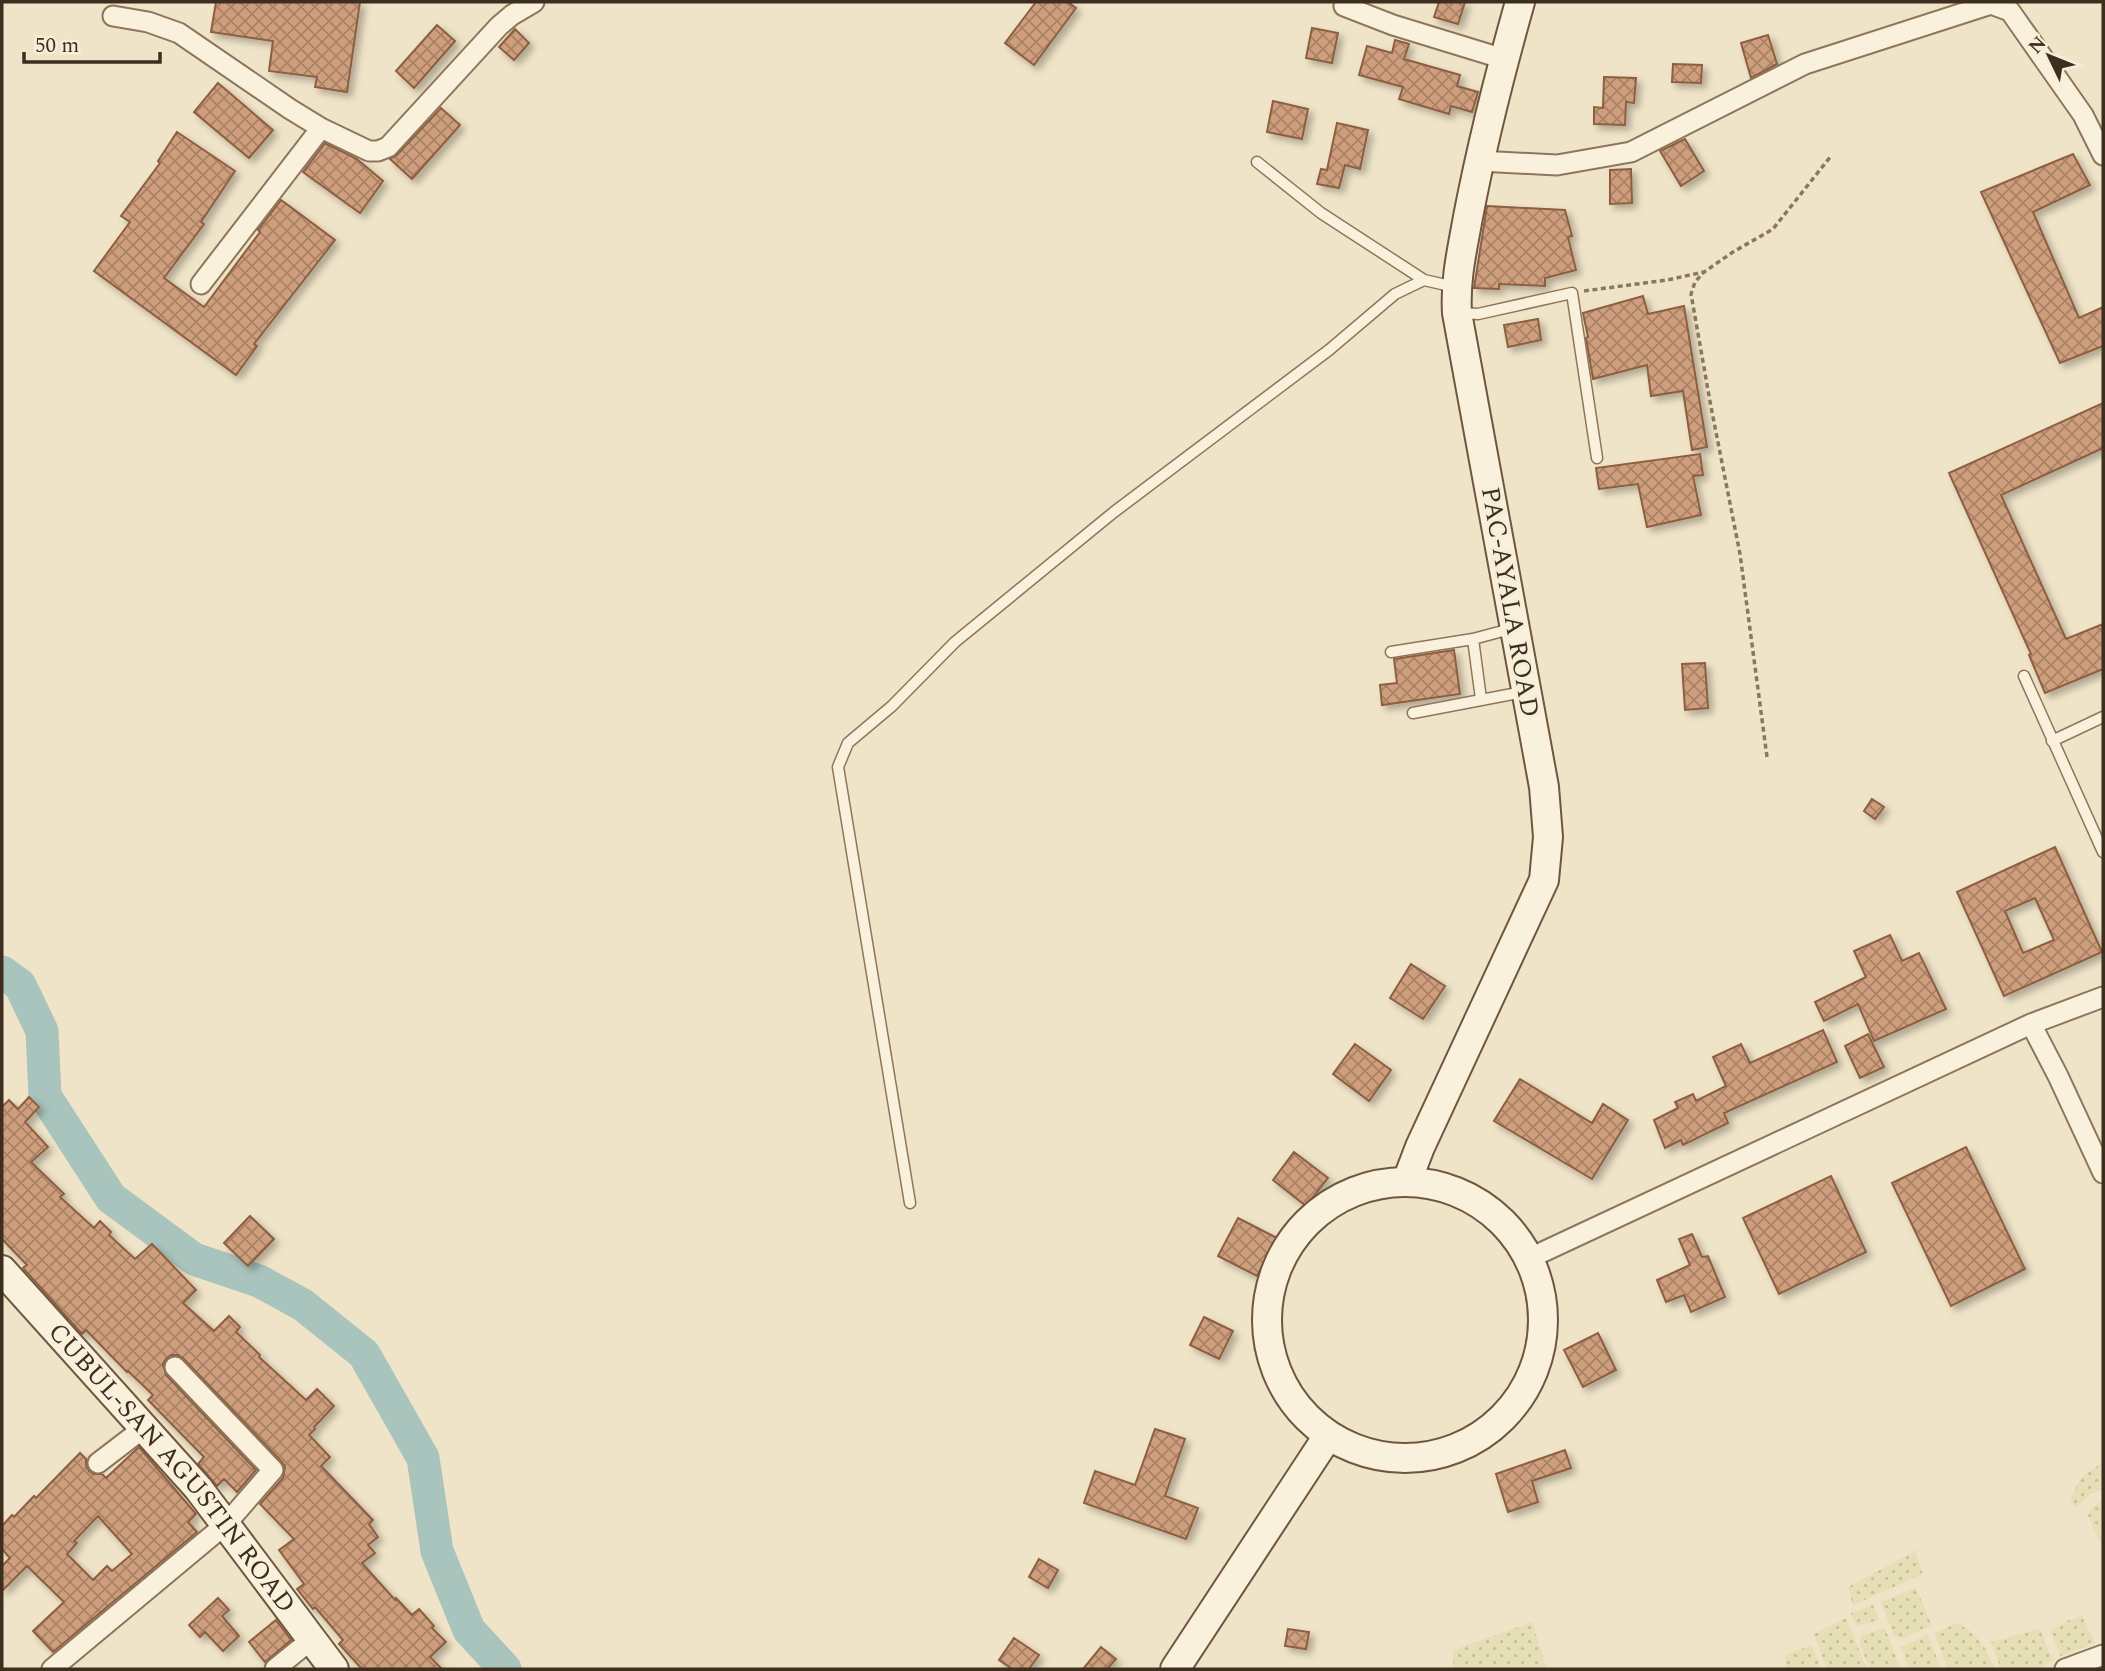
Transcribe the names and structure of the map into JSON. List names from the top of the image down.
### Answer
{
  "streets": {
    "street": ["PAC-AYALA ROAD", "CUBUL-SAN AGUSTIN ROAD"]
  },
  "scale_bar": "50 m",
  "north": "top left"
}
